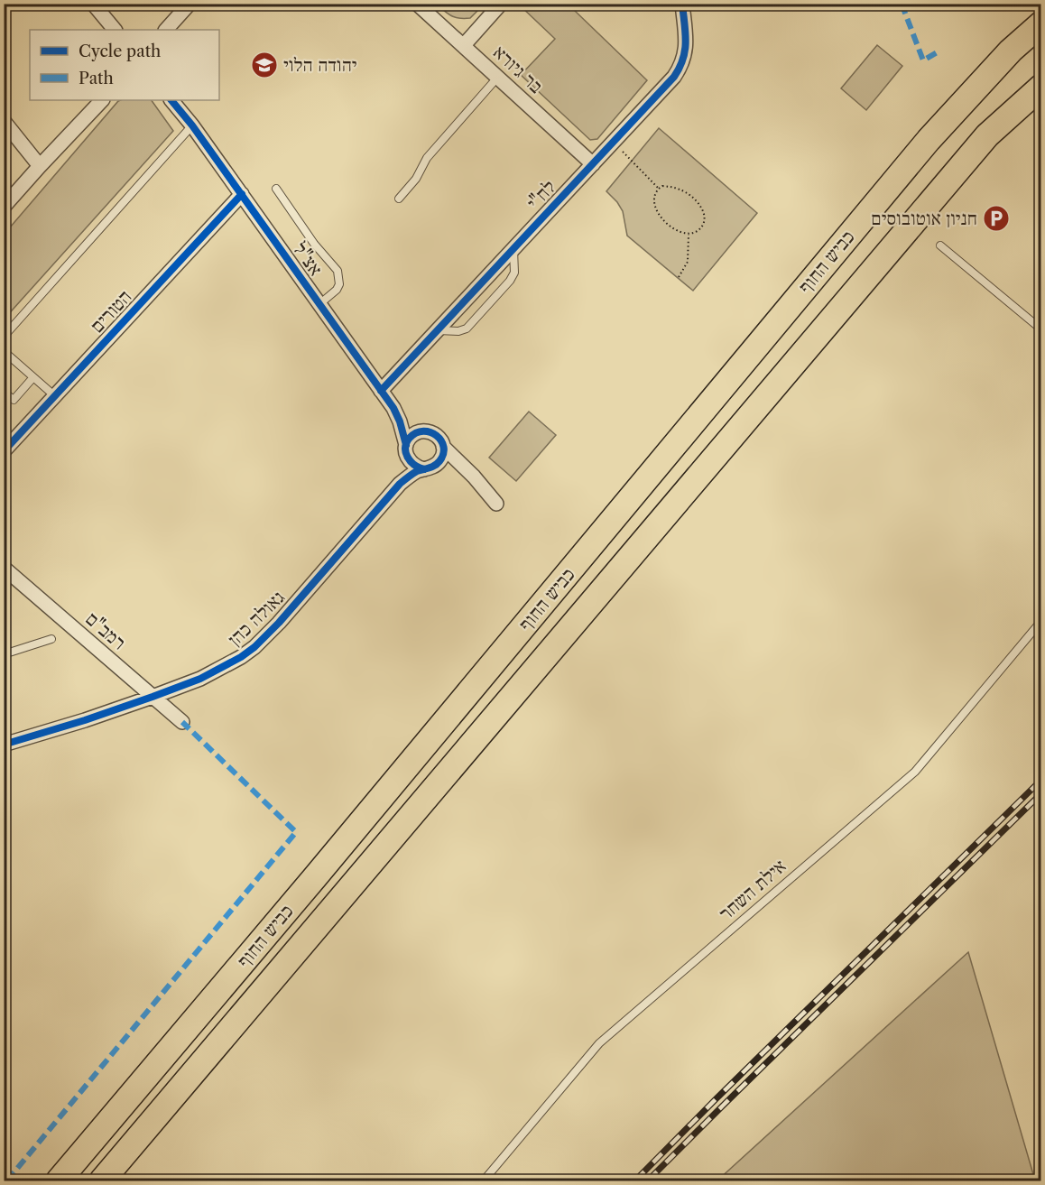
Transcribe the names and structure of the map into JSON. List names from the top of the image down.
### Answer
{
  "streets": {
    "highway": ["כביש החוף"],
    "street": [
      "בר גיורא",
      "לח\"י",
      "אצ\"ל",
      "הטורים",
      "גאולה כהן",
      "רמב\"ם"
    ],
    "lane": ["אילת השחר"]
  },
  "crossings": [
    ["בר גיורא", "לח\"י"],
    ["לח\"י", "אצ\"ל"],
    ["אצ\"ל", "הטורים"],
    ["אצ\"ל", "גאולה כהן"],
    ["גאולה כהן", "רמב\"ם"]
  ],
  "places": {
    "school or university": ["יהודה הלוי"],
    "parking": ["חניון אוטובוסים"]
  },
  "legend": ["Cycle path", "Path"]
}
